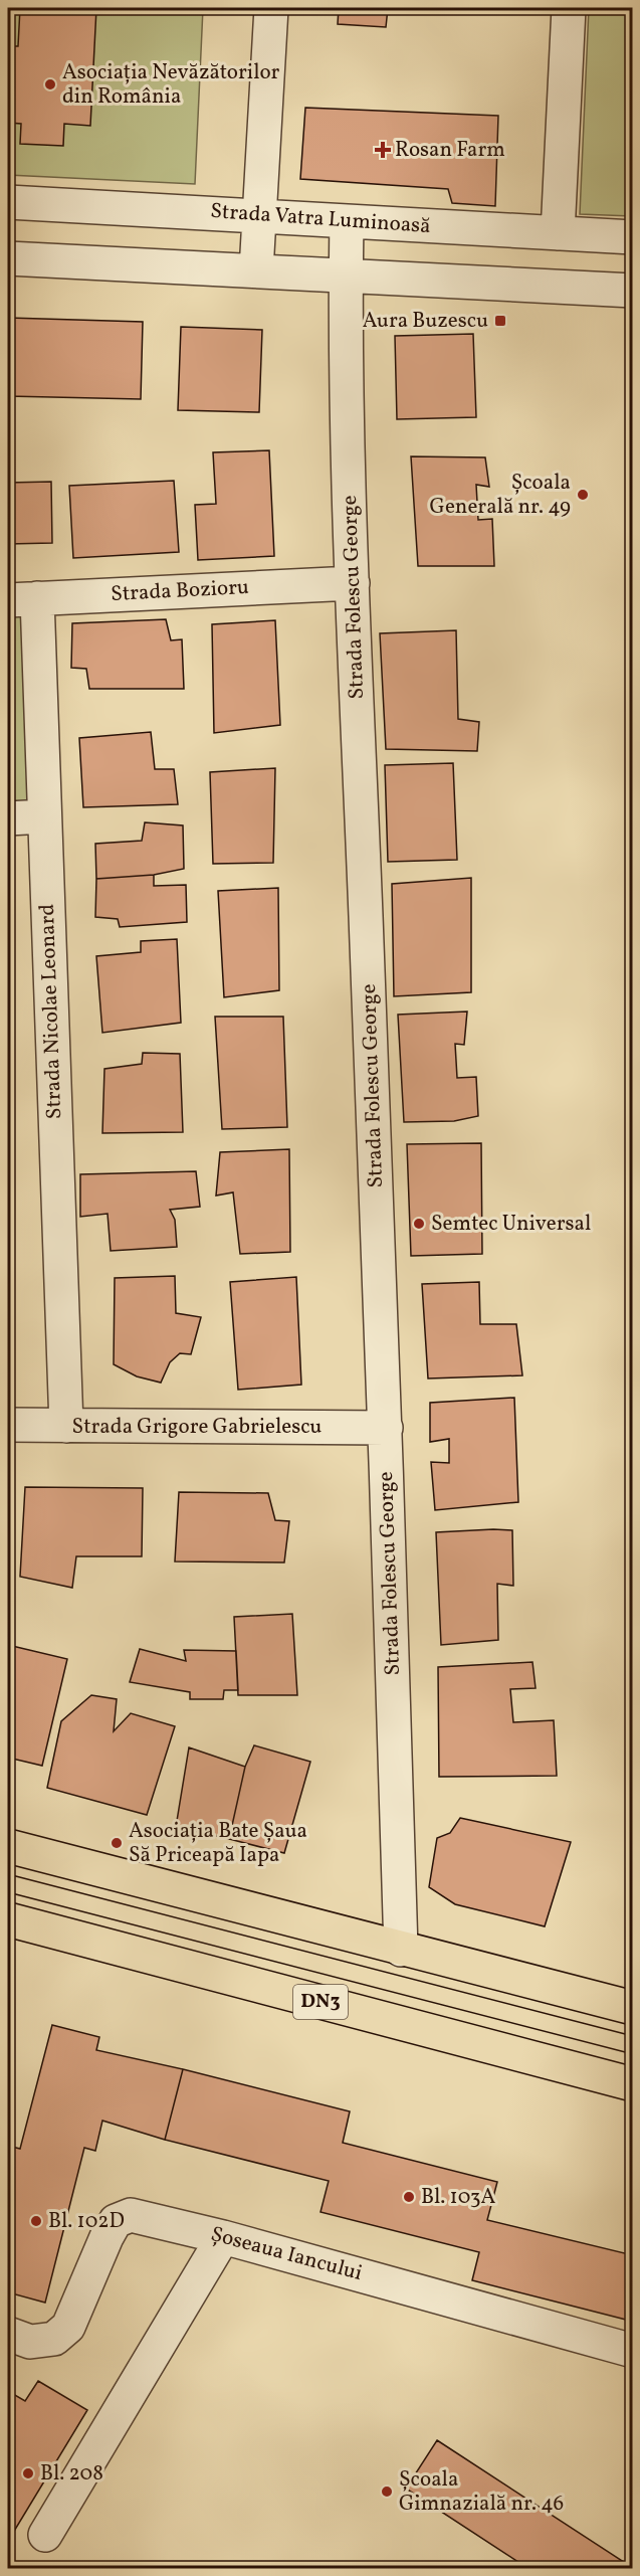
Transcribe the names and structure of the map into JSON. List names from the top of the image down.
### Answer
{
  "streets": {
    "main road": ["DN3"],
    "street": [
      "Strada Vatra Luminoasă",
      "Strada Bozioru",
      "Strada Folescu George",
      "Strada Nicolae Leonard",
      "Strada Grigore Gabrielescu",
      "Șoseaua Iancului"
    ]
  },
  "crossings": [
    ["Strada Vatra Luminoasă", "Strada Folescu George"],
    ["Strada Bozioru", "Strada Folescu George"],
    ["Strada Bozioru", "Strada Nicolae Leonard"],
    ["Strada Folescu George", "Strada Grigore Gabrielescu"],
    ["Strada Nicolae Leonard", "Strada Grigore Gabrielescu"]
  ],
  "places": {
    "other": [
      "Asociația Nevăzătorilor din România",
      "Școala Generală nr. 49",
      "Semtec Universal",
      "Asociația Bate Șaua Să Priceapă Iapa",
      "Bl. 103A",
      "Bl. 102D",
      "Bl. 208",
      "Școala Gimnazială nr. 46"
    ],
    "health": ["Rosan Farm"],
    "transit": ["Aura Buzescu"]
  }
}
